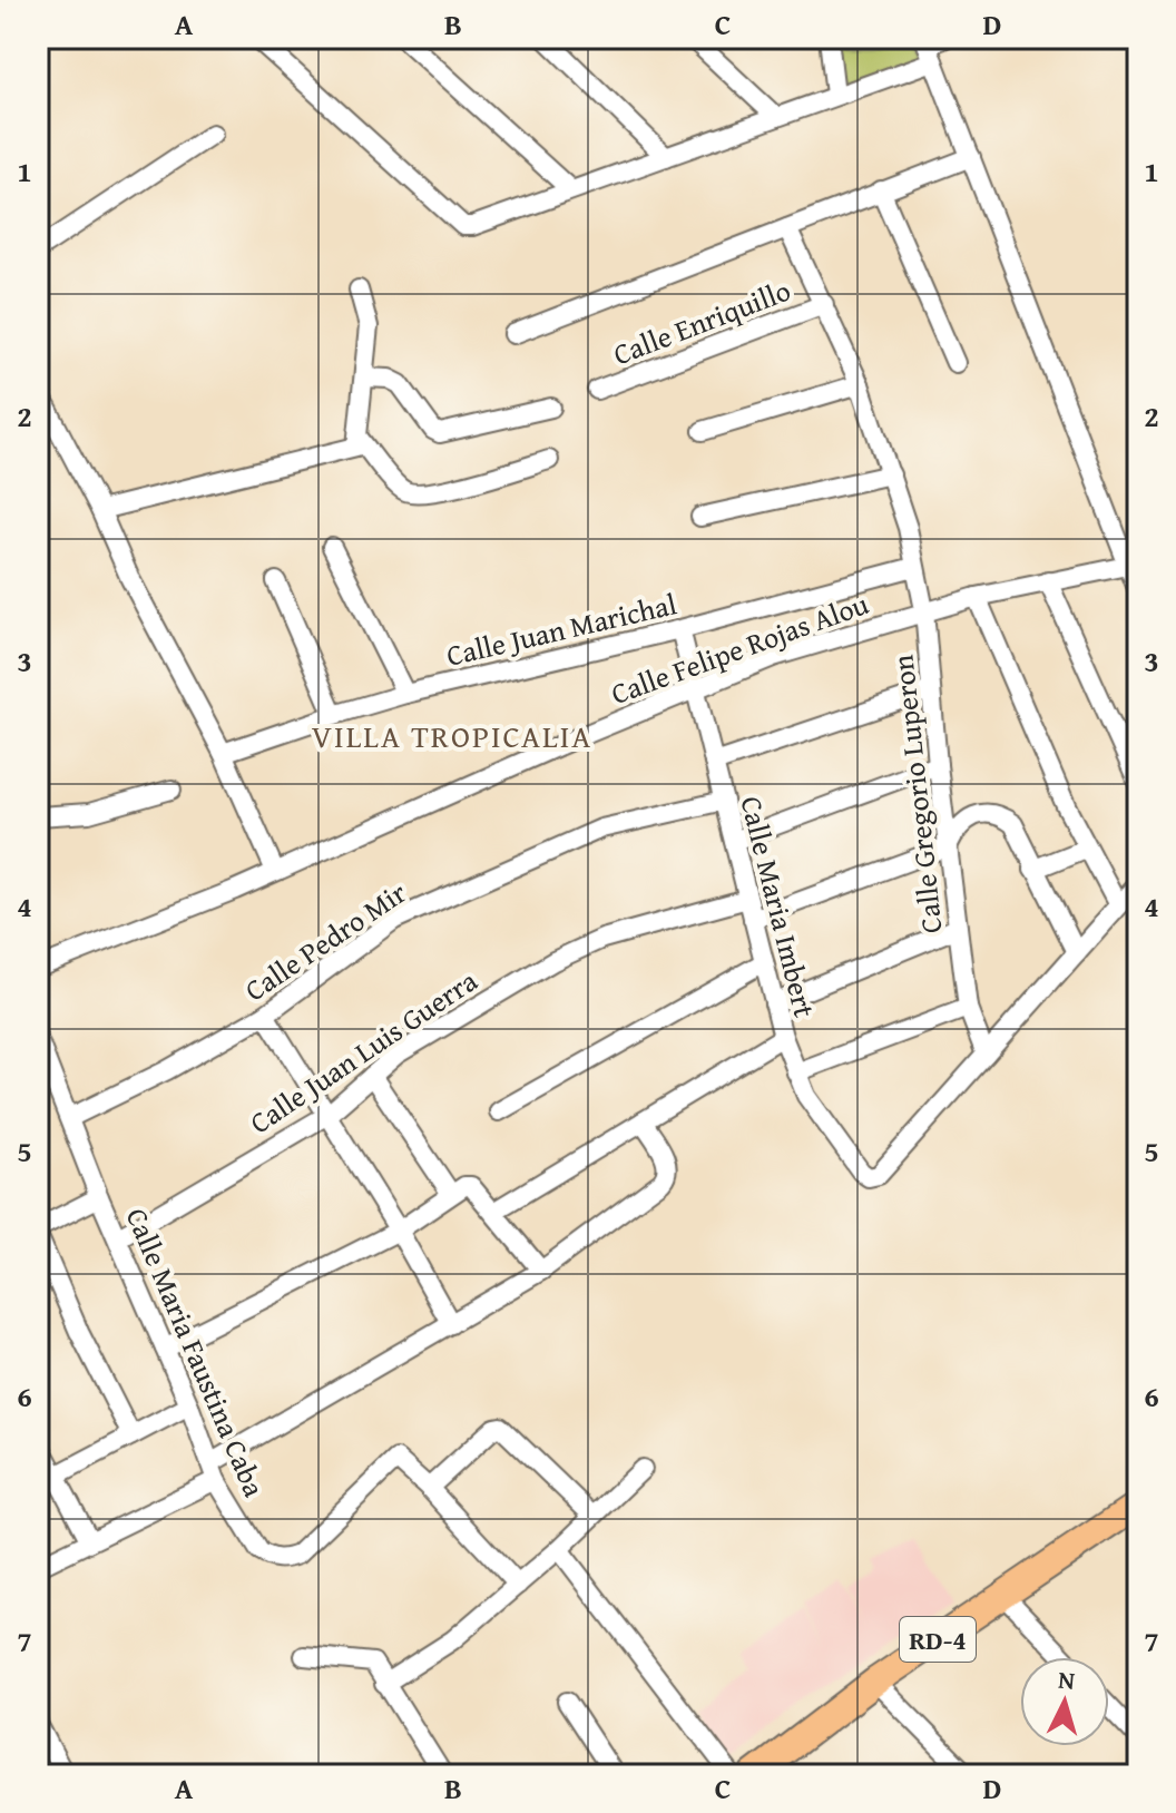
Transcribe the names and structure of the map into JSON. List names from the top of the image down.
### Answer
{
  "streets": {
    "main road": ["RD-4"],
    "street": [
      "Calle Enriquillo",
      "Calle Juan Marichal",
      "Calle Felipe Rojas Alou",
      "Calle Gregorio Luperon",
      "Calle Maria Imbert",
      "Calle Pedro Mir",
      "Calle Juan Luis Guerra",
      "Calle Maria Faustina Caba"
    ]
  },
  "crossings": [
    ["Calle Enriquillo", "Calle Gregorio Luperon"],
    ["Calle Juan Marichal", "Calle Gregorio Luperon"],
    ["Calle Juan Marichal", "Calle Maria Imbert"],
    ["Calle Felipe Rojas Alou", "Calle Gregorio Luperon"],
    ["Calle Felipe Rojas Alou", "Calle Maria Imbert"],
    ["Calle Gregorio Luperon", "Calle Maria Imbert"],
    ["Calle Maria Imbert", "Calle Pedro Mir"],
    ["Calle Maria Imbert", "Calle Juan Luis Guerra"],
    ["Calle Pedro Mir", "Calle Maria Faustina Caba"],
    ["Calle Juan Luis Guerra", "Calle Maria Faustina Caba"]
  ],
  "districts": ["VILLA TROPICALIA"],
  "north": "top",
  "grid": {
    "columns": [
      "A",
      "B",
      "C",
      "D"
    ],
    "rows": [
      "1",
      "2",
      "3",
      "4",
      "5",
      "6",
      "7"
    ]
  }
}
